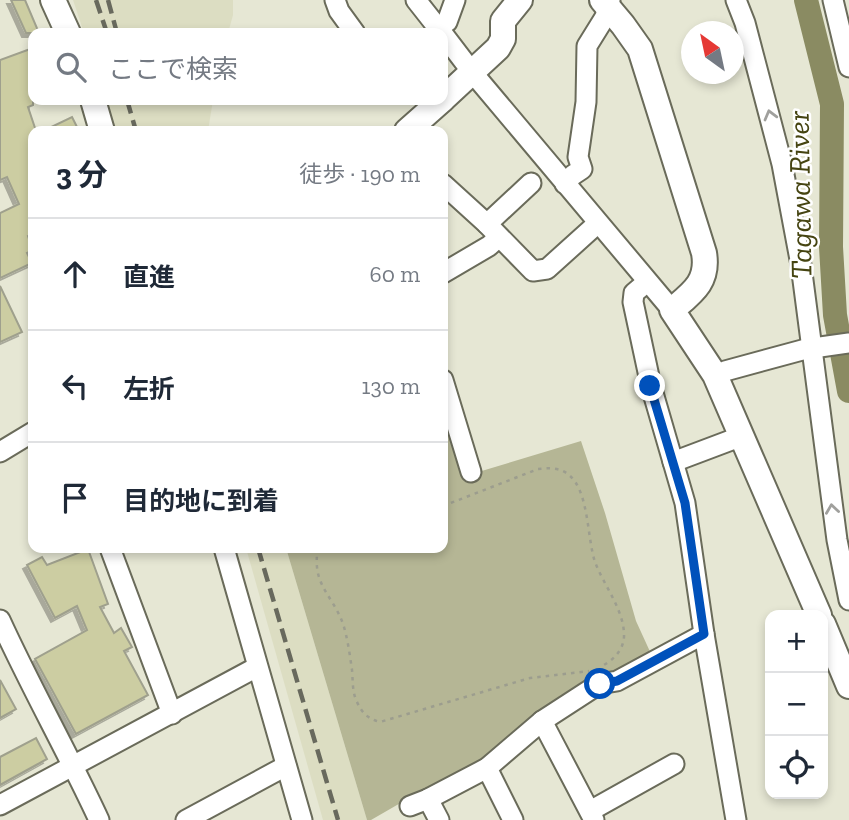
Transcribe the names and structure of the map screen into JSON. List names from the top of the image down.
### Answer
{
  "water": ["Tagawa River"],
  "north": "top left",
  "page": {
    "search": "ここで検索",
    "heading": ["3 分", "徒歩 · 190 m"],
    "list": [
      ["直進", "60 m"],
      ["左折", "130 m"],
      "目的地に到着"
    ],
    "map_buttons": ["+", "−"]
  }
}
